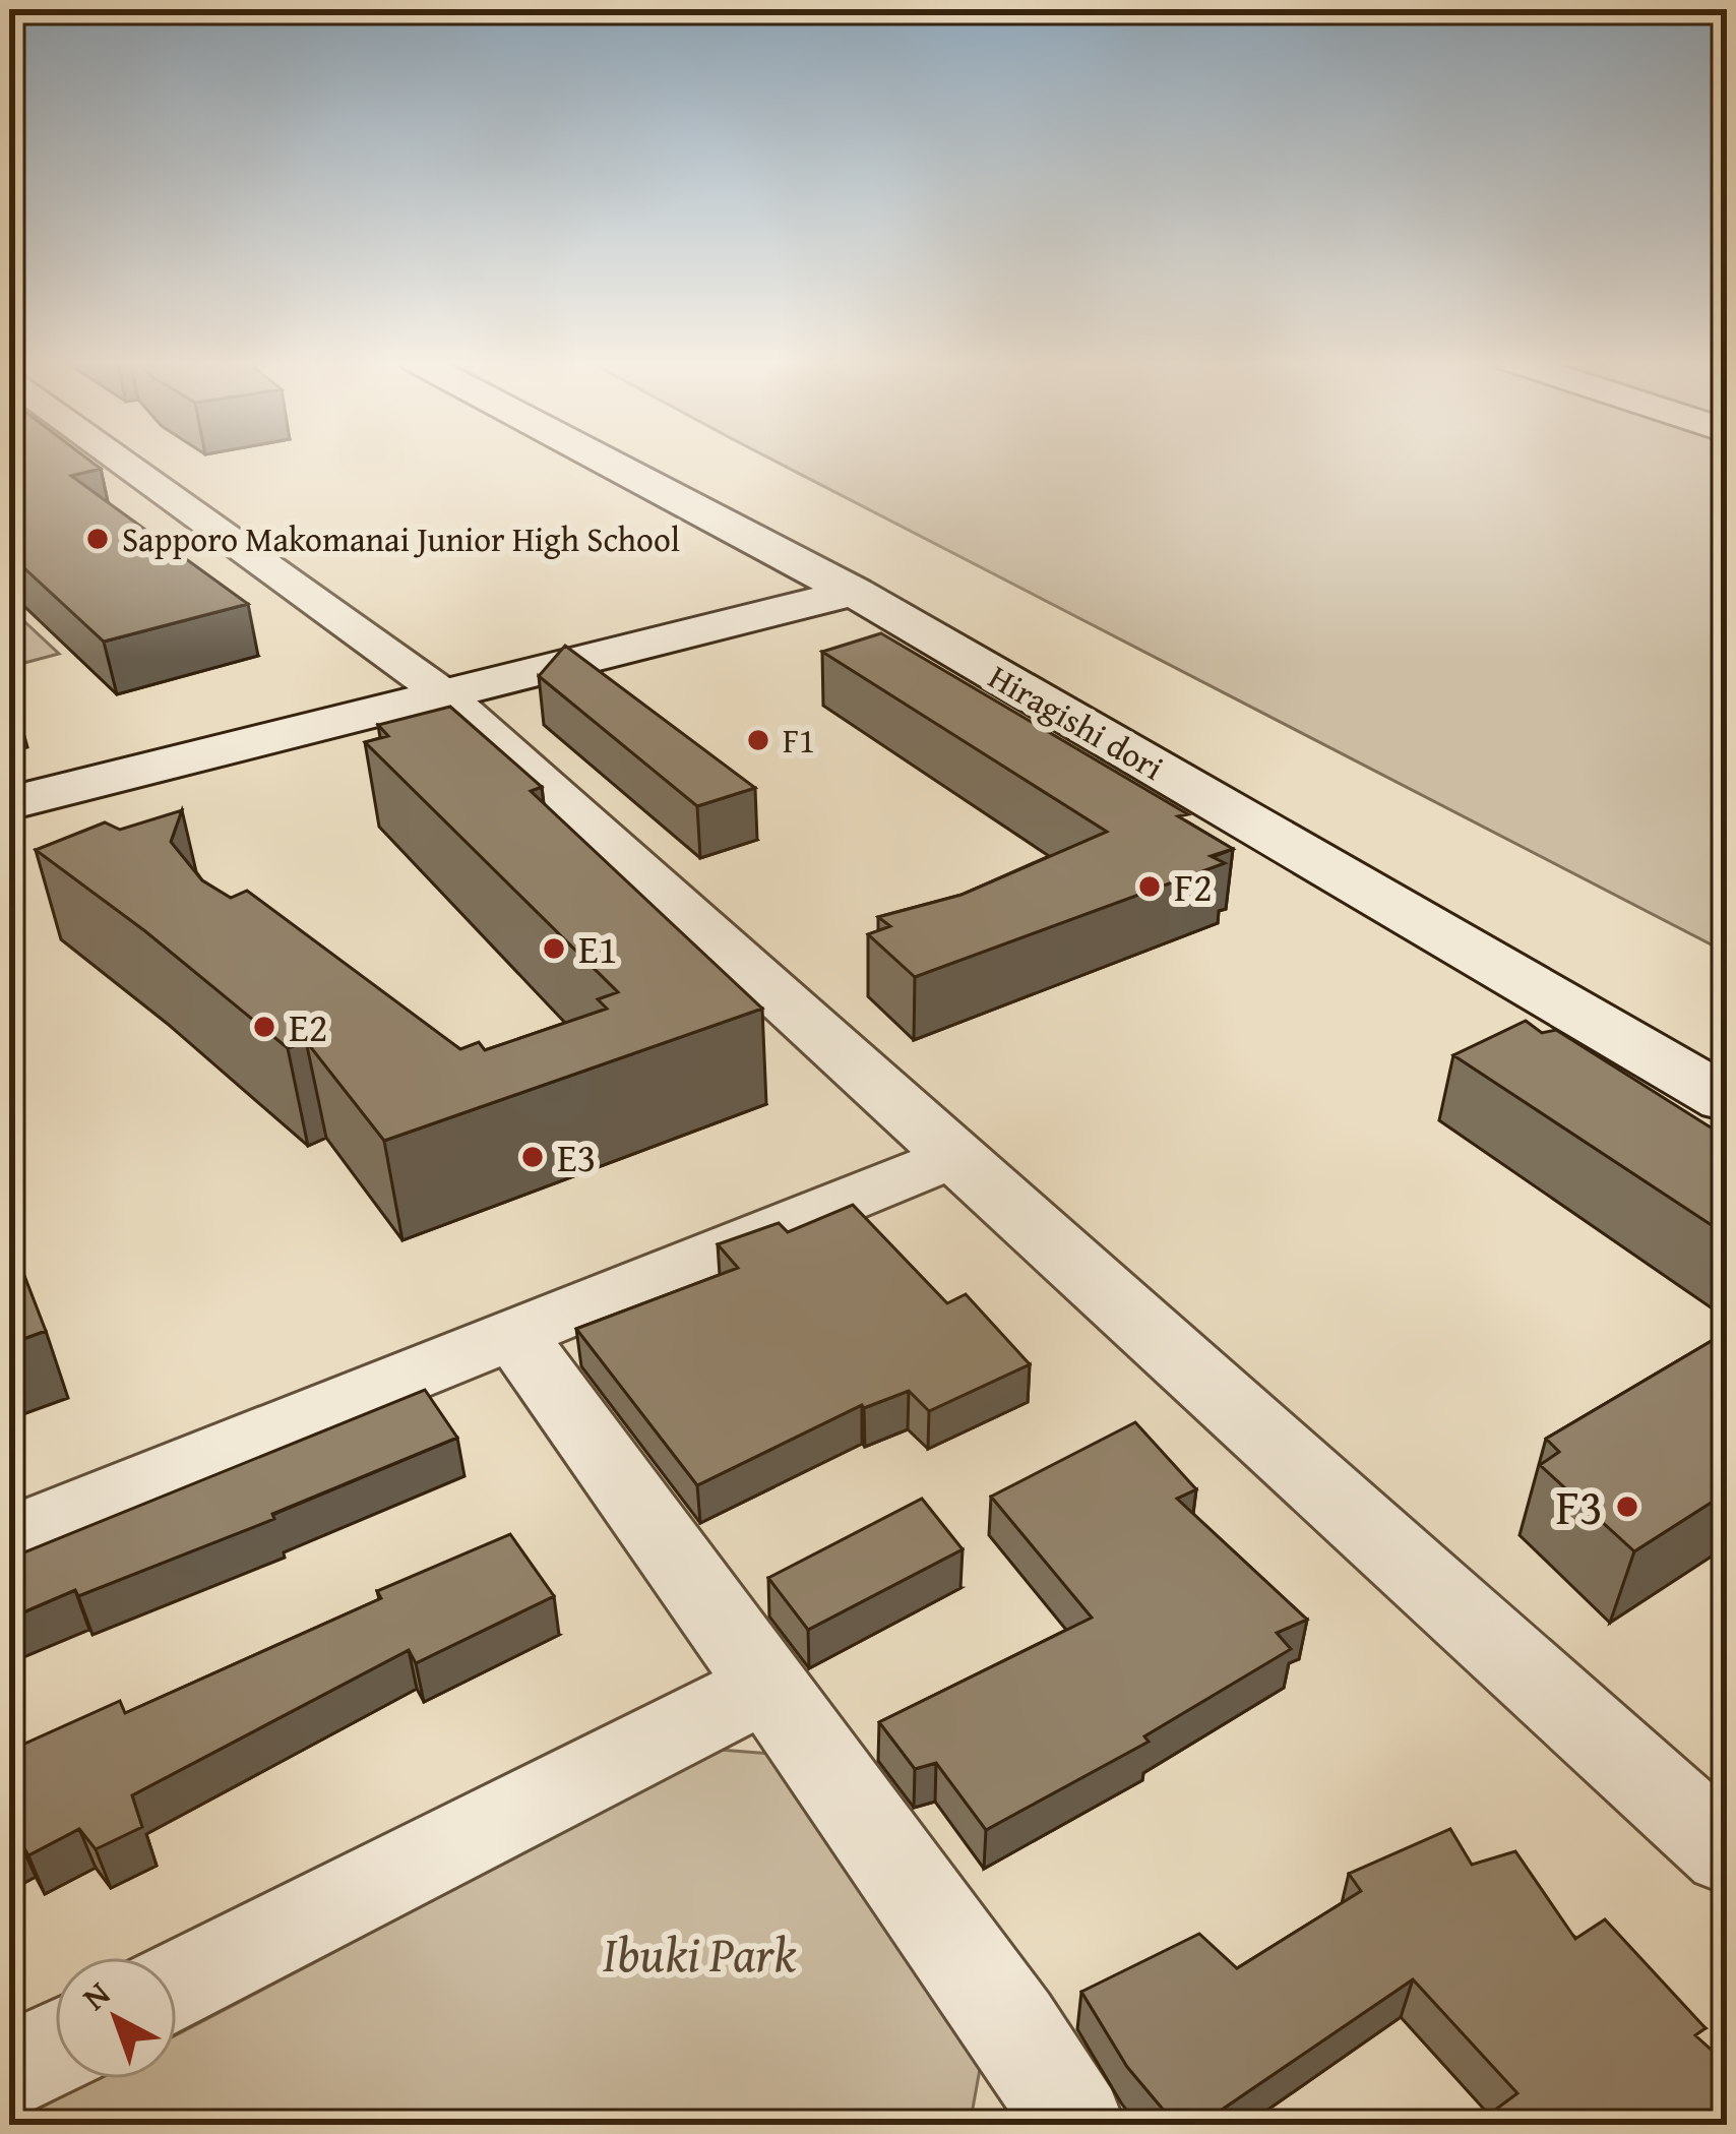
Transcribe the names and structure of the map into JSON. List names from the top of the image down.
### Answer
{
  "streets": {
    "street": ["Hiragishi dori"]
  },
  "parks": ["Ibuki Park"],
  "places": [
    "Sapporo Makomanai Junior High School",
    "F1",
    "F2",
    "E1",
    "E2",
    "E3",
    "F3"
  ],
  "north": "top left"
}
